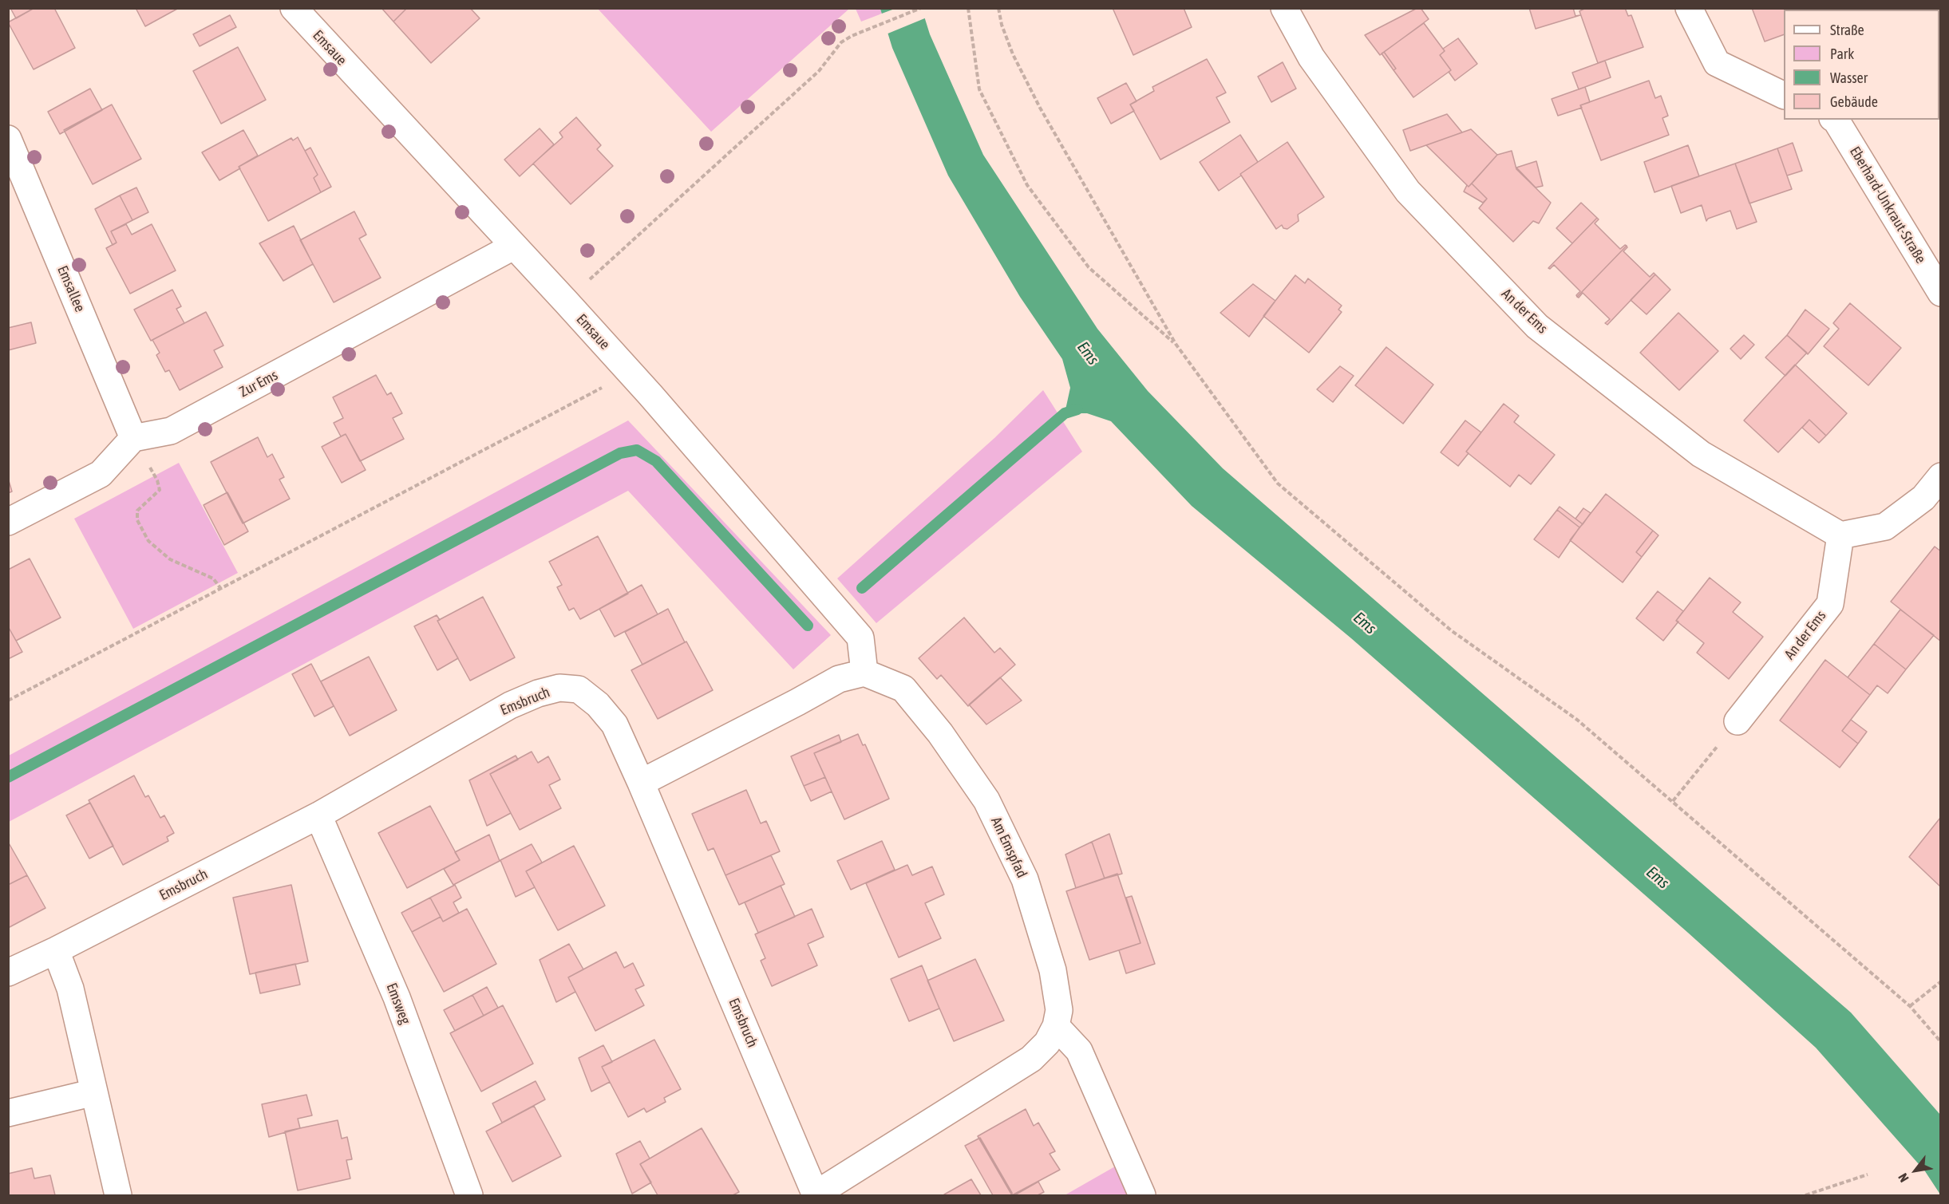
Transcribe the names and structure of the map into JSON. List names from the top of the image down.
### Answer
{
  "streets": {
    "street": [
      "Emsaue",
      "Eberhard-Unkraut-Straße",
      "Emsallee",
      "An der Ems",
      "Zur Ems",
      "Emsbruch",
      "Am Emspfad",
      "Emsweg"
    ]
  },
  "crossings": [
    ["Emsaue", "Zur Ems"],
    ["Emsaue", "Am Emspfad"],
    ["Emsallee", "Zur Ems"],
    ["Emsbruch", "Am Emspfad"],
    ["Emsbruch", "Emsweg"]
  ],
  "water": ["Ems"],
  "legend": [
    "Straße",
    "Park",
    "Wasser",
    "Gebäude"
  ],
  "north": "bottom left"
}
